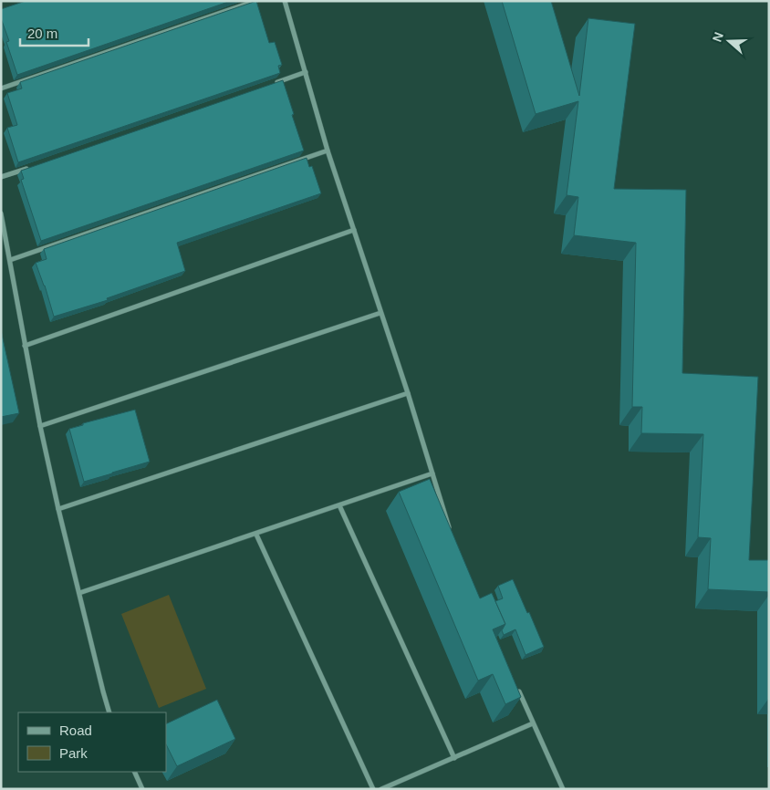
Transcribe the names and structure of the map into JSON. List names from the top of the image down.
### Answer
{
  "legend": ["Road", "Park"],
  "scale_bar": "20 m",
  "north": "left"
}
